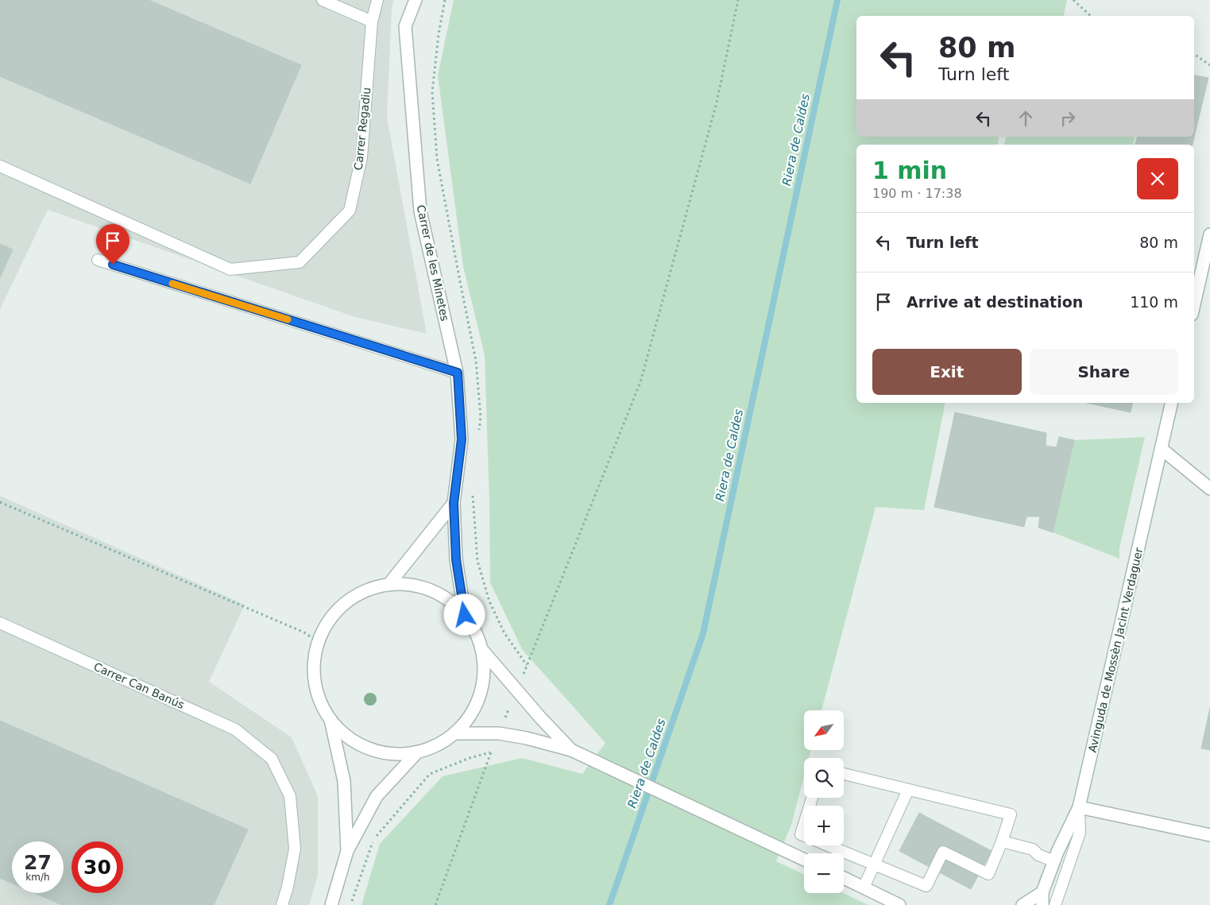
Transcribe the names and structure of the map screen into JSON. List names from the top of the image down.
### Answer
{
  "streets": {
    "street": ["Carrer de les Minetes", "Avinguda de Mossèn Jacint Verdaguer"],
    "lane": ["Carrer Regadiu", "Carrer Can Banús"]
  },
  "water": ["Riera de Caldes"],
  "north": "bottom left",
  "page": {
    "turn": ["80 m", "Turn left"],
    "heading": ["1 min", "190 m · 17:38"],
    "list": [
      {
        "name": "Turn left",
        "value": "80 m"
      },
      {
        "name": "Arrive at destination",
        "value": "110 m"
      }
    ],
    "buttons": ["Exit", "Share"],
    "map_buttons": ["+", "−"],
    "speed": "27 km/h",
    "limit": "30"
  }
}
